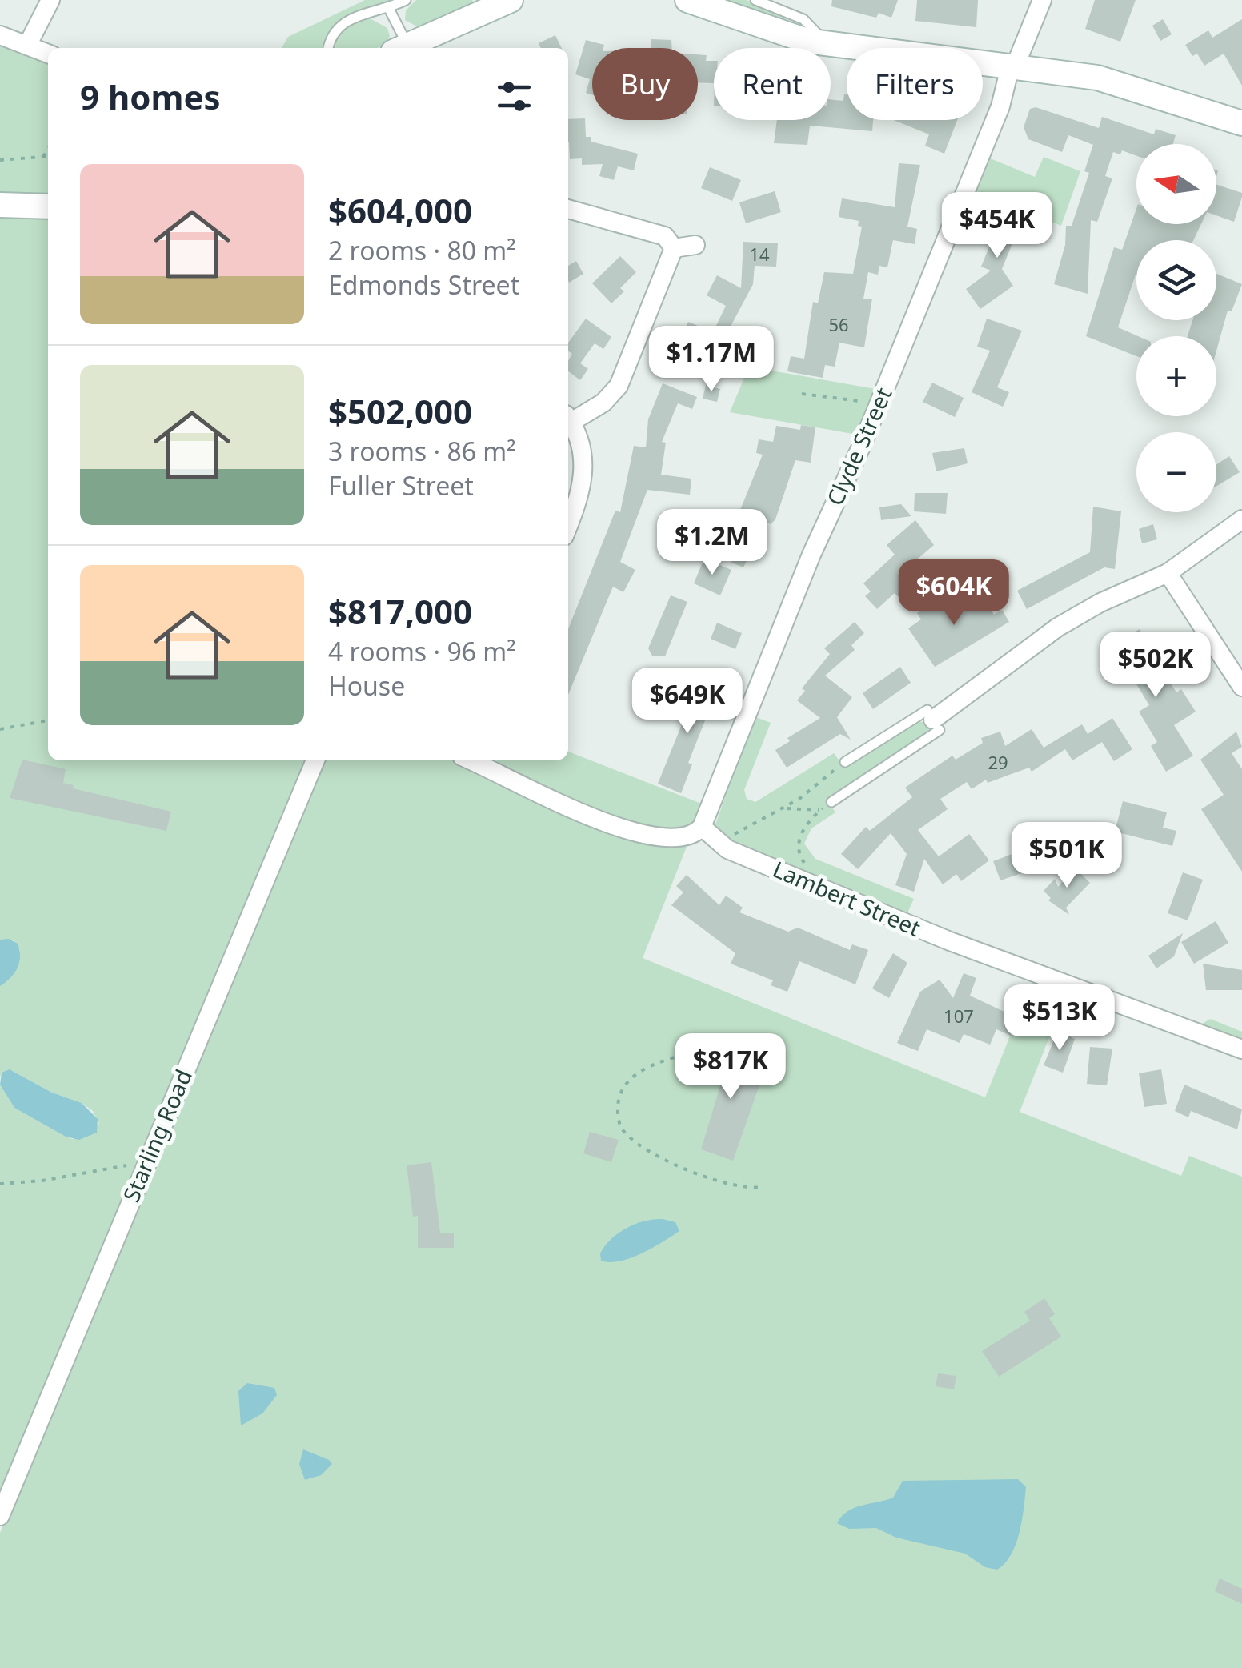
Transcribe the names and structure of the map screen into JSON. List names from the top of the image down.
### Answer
{
  "streets": {
    "street": ["Clyde Street", "Lambert Street", "Starling Road"]
  },
  "crossings": [
    ["Clyde Street", "Lambert Street"]
  ],
  "house_numbers": [
    "14",
    "56",
    "29",
    "107"
  ],
  "north": "left",
  "page": {
    "chip": ["Buy", "Rent", "Filters"],
    "heading": "9 homes",
    "map_buttons": ["+", "−"],
    "list": [
      {
        "name": "$604,000",
        "note": "2 rooms · 80 m² · Edmonds Street"
      },
      {
        "name": "$502,000",
        "note": "3 rooms · 86 m² · Fuller Street"
      },
      {
        "name": "$817,000",
        "note": "4 rooms · 96 m² · House"
      }
    ],
    "price": [
      "$454K",
      "$1.17M",
      "$1.2M",
      "$604K",
      "$502K",
      "$649K",
      "$501K",
      "$513K",
      "$817K"
    ]
  }
}
